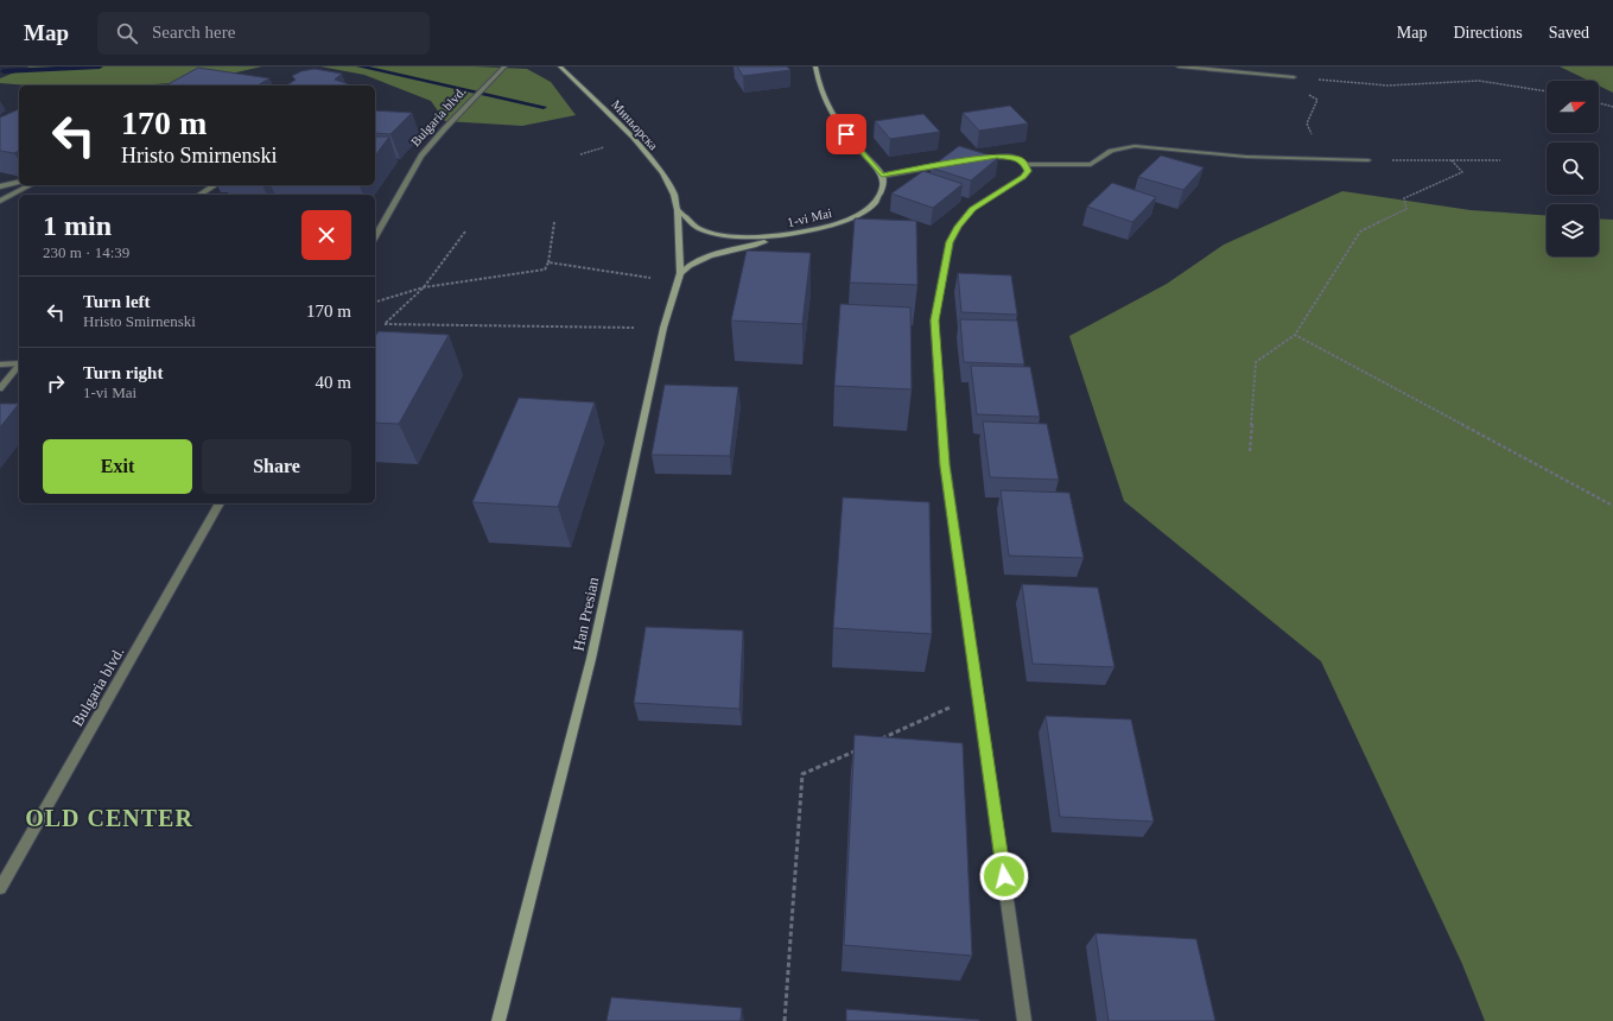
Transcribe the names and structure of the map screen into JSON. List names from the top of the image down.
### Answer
{
  "streets": {
    "street": [
      "Bulgaria blvd.",
      "Миньорска",
      "1-vi Mai",
      "Han Presian"
    ]
  },
  "crossings": [
    ["Миньорска", "1-vi Mai"],
    ["Миньорска", "Han Presian"],
    ["1-vi Mai", "Han Presian"]
  ],
  "districts": ["OLD CENTER"],
  "north": "right",
  "page": {
    "header": "Map",
    "search": "Search here",
    "nav": ["Map", "Directions", "Saved"],
    "turn": ["170 m", "Hristo Smirnenski"],
    "heading": ["1 min", "230 m · 14:39"],
    "list": [
      {
        "name": "Turn left",
        "note": "Hristo Smirnenski",
        "value": "170 m"
      },
      {
        "name": "Turn right",
        "note": "1-vi Mai",
        "value": "40 m"
      }
    ],
    "buttons": ["Exit", "Share"]
  }
}
